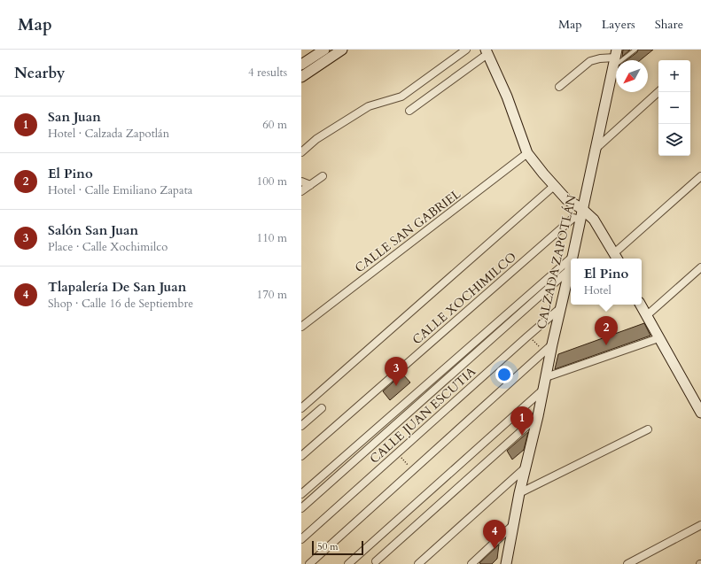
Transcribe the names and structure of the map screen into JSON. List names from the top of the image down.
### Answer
{
  "streets": {
    "street": [
      "CALLE SAN GABRIEL",
      "CALZADA ZAPOTLÁN",
      "CALLE XOCHIMILCO",
      "CALLE JUAN ESCUTIA"
    ]
  },
  "crossings": [
    ["CALZADA ZAPOTLÁN", "CALLE XOCHIMILCO"],
    ["CALZADA ZAPOTLÁN", "CALLE JUAN ESCUTIA"]
  ],
  "scale_bar": "50 m",
  "north": "bottom left",
  "page": {
    "header": "Map",
    "nav": ["Map", "Layers", "Share"],
    "heading": ["Nearby", "4 results"],
    "map_buttons": ["+", "−"],
    "list": [
      {
        "mark": "1",
        "name": "San Juan",
        "note": "Hotel · Calzada Zapotlán",
        "value": "60 m"
      },
      {
        "mark": "2",
        "name": "El Pino",
        "note": "Hotel · Calle Emiliano Zapata",
        "value": "100 m"
      },
      {
        "mark": "3",
        "name": "Salón San Juan",
        "note": "Place · Calle Xochimilco",
        "value": "110 m"
      },
      {
        "mark": "4",
        "name": "Tlapalería De San Juan",
        "note": "Shop · Calle 16 de Septiembre",
        "value": "170 m"
      }
    ],
    "popup": ["El Pino", "Hotel"],
    "pins": [
      "2",
      "3",
      "1",
      "4"
    ],
    "scale": "50 m"
  }
}
